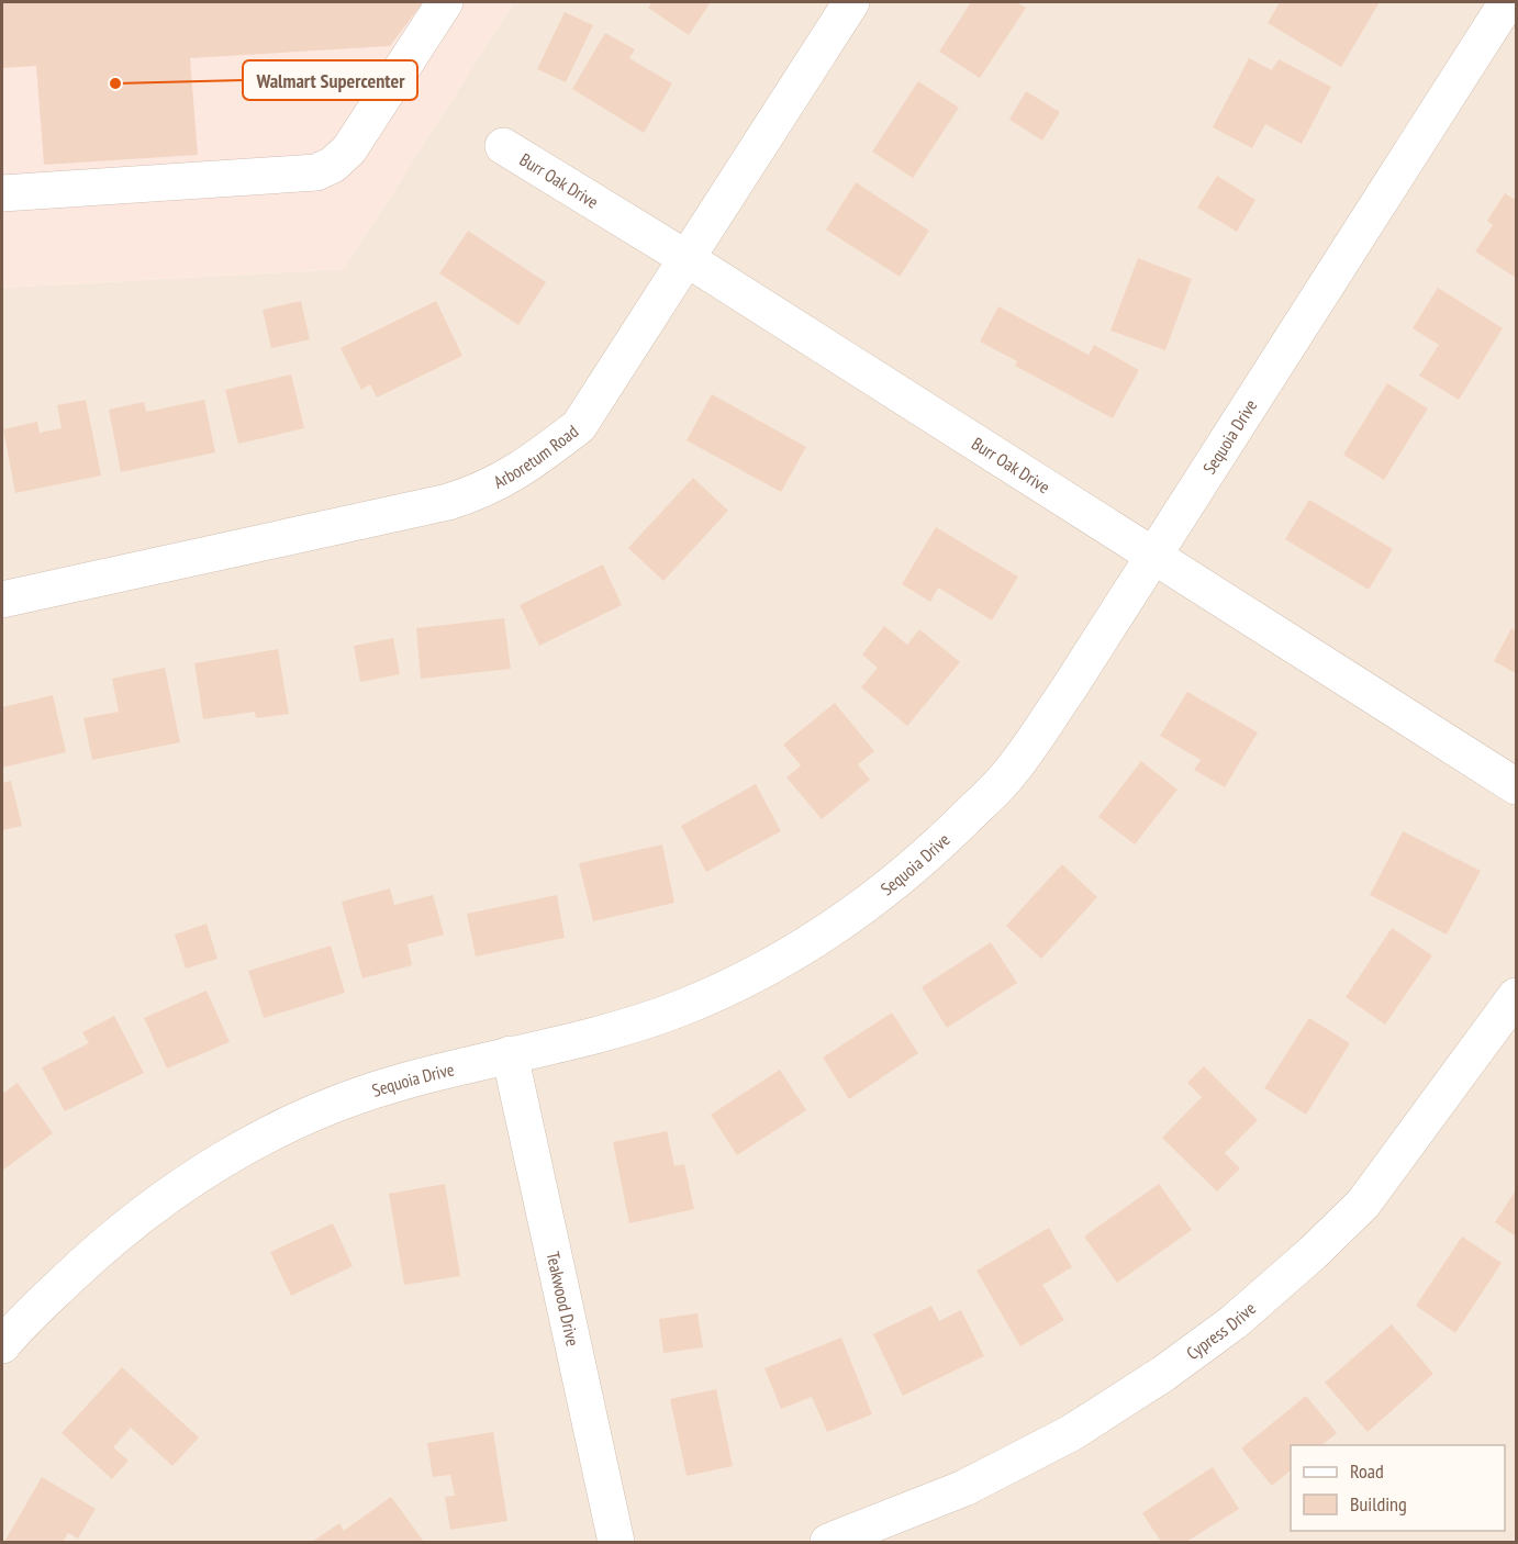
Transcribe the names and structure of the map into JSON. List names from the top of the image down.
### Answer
{
  "streets": {
    "street": [
      "Burr Oak Drive",
      "Sequoia Drive",
      "Arboretum Road",
      "Teakwood Drive",
      "Cypress Drive"
    ]
  },
  "crossings": [
    ["Burr Oak Drive", "Sequoia Drive"],
    ["Burr Oak Drive", "Arboretum Road"],
    ["Sequoia Drive", "Teakwood Drive"]
  ],
  "places": ["Walmart Supercenter"],
  "legend": ["Road", "Building"]
}
